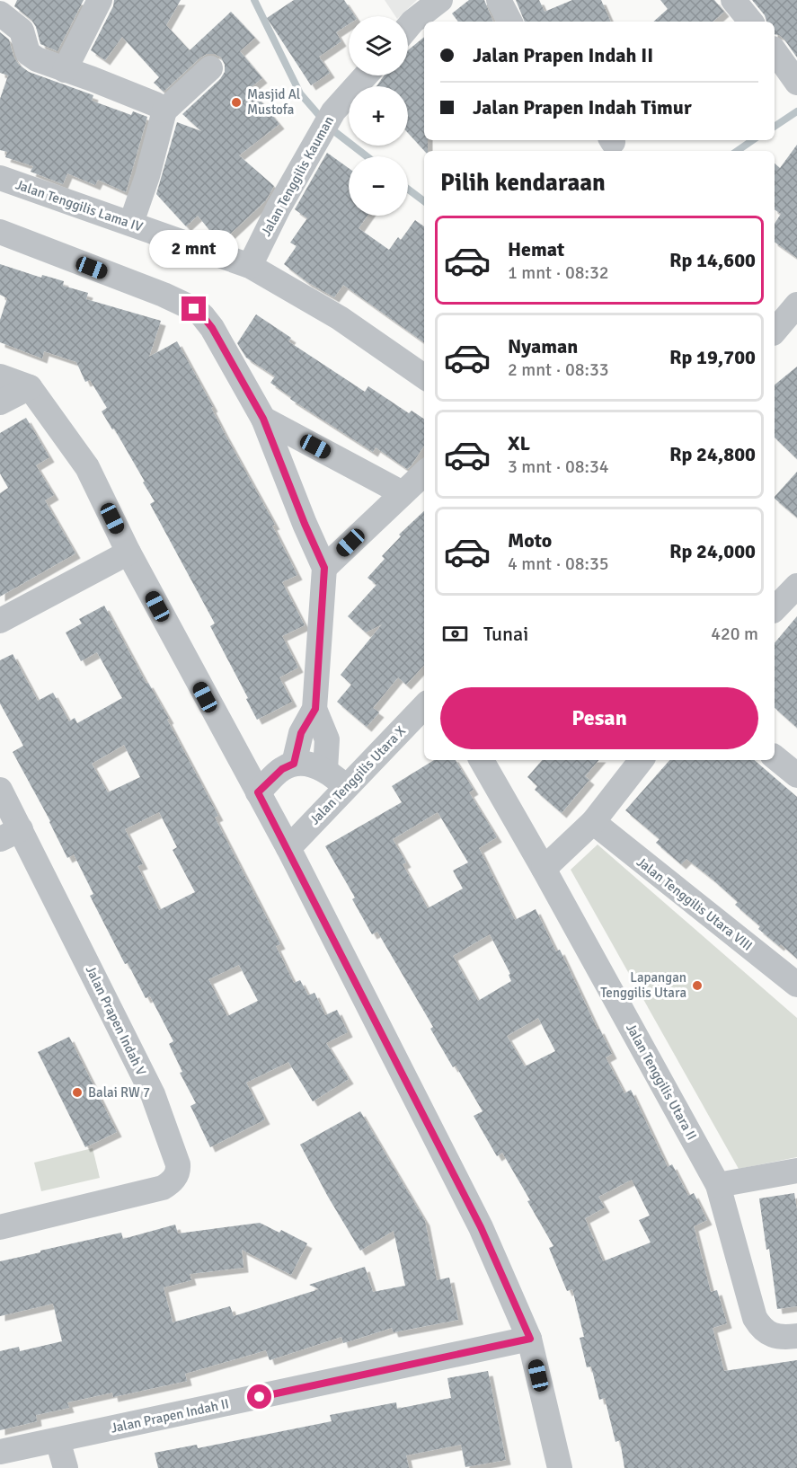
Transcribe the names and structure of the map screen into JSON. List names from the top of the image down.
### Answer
{
  "streets": {
    "street": [
      "Jalan Tenggilis Kauman",
      "Jalan Tenggilis Lama IV",
      "Jalan Tenggilis Utara X",
      "Jalan Tenggilis Utara VIII",
      "Jalan Prapen Indah V",
      "Jalan Tenggilis Utara II",
      "Jalan Prapen Indah II"
    ]
  },
  "crossings": [
    ["Jalan Tenggilis Kauman", "Jalan Tenggilis Lama IV"]
  ],
  "places": ["Masjid Al Mustofa", "Lapangan Tenggilis Utara", "Balai RW 7"],
  "page": {
    "map_buttons": ["+", "−"],
    "banner": ["Jalan Prapen Indah II", "Jalan Prapen Indah Timur"],
    "heading": "Pilih kendaraan",
    "list": [
      {
        "name": "Hemat",
        "note": "1 mnt · 08:32",
        "value": "Rp 14,600"
      },
      {
        "name": "Nyaman",
        "note": "2 mnt · 08:33",
        "value": "Rp 19,700"
      },
      {
        "name": "XL",
        "note": "3 mnt · 08:34",
        "value": "Rp 24,800"
      },
      {
        "name": "Moto",
        "note": "4 mnt · 08:35",
        "value": "Rp 24,000"
      }
    ],
    "bubble": "2 mnt",
    "pay": ["Tunai", "420 m"],
    "buttons": "Pesan"
  }
}
